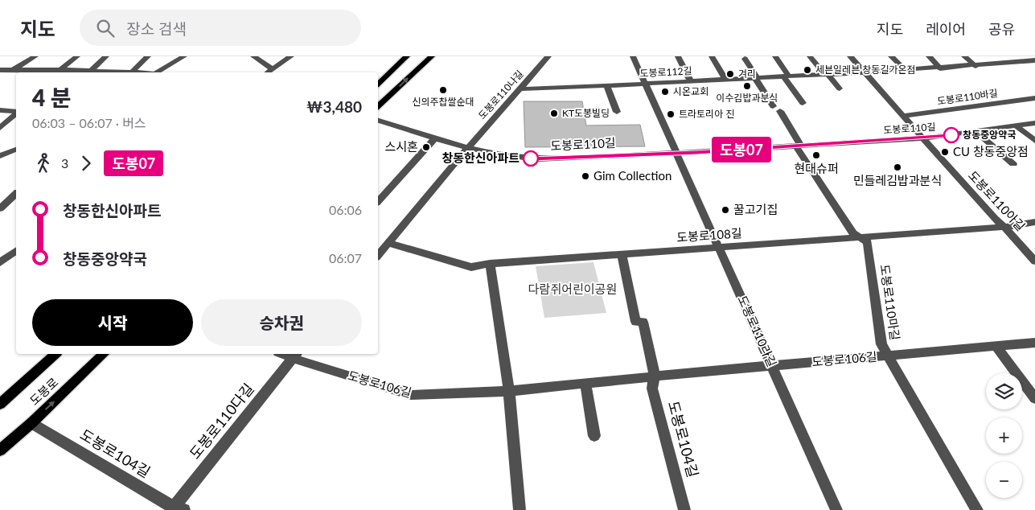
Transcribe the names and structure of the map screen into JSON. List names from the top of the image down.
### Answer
{
  "streets": {
    "main road": ["도봉로"],
    "street": [
      "도봉로112길",
      "도봉로110나길",
      "도봉로110바길",
      "도봉로110길",
      "도봉로110아길",
      "도봉로108길",
      "도봉로110마길",
      "도봉로110라길",
      "도봉로106길",
      "도봉로110다길",
      "도봉로104길"
    ]
  },
  "crossings": [
    ["도봉로112길", "도봉로110나길"],
    ["도봉로112길", "도봉로110마길"],
    ["도봉로110나길", "도봉로110길"],
    ["도봉로110길", "도봉로110아길"],
    ["도봉로110길", "도봉로110마길"],
    ["도봉로110길", "도봉로110라길"],
    ["도봉로110아길", "도봉로108길"],
    ["도봉로108길", "도봉로110마길"],
    ["도봉로108길", "도봉로110라길"],
    ["도봉로110마길", "도봉로106길"],
    ["도봉로110라길", "도봉로106길"],
    ["도봉로106길", "도봉로110다길"],
    ["도봉로106길", "도봉로104길"],
    ["도봉로", "도봉로104길"],
    ["도봉로110다길", "도봉로104길"]
  ],
  "parks": ["다람쥐어린이공원"],
  "places": [
    "세븐일레븐 창동길가온점",
    "겨리",
    "이수김밥과분식",
    "신의주찹쌀순대",
    "시온교회",
    "KT도봉빌딩",
    "트라토리아 진",
    "창동중앙약국",
    "스시혼",
    "CU 창동중앙점",
    "현대슈퍼",
    "창동한신아파트",
    "민들레김밥과분식",
    "Gim Collection",
    "꿀고기집"
  ],
  "lines": ["bus line 도봉07"],
  "page": {
    "header": "지도",
    "search": "장소 검색",
    "nav": ["지도", "레이어", "공유"],
    "on_map": "도봉07",
    "heading": ["4 분", "06:03 – 06:07 · 버스", "₩3,480"],
    "legs": ["3", "도봉07"],
    "list": [
      {
        "name": "창동한신아파트",
        "value": "06:06"
      },
      {
        "name": "창동중앙약국",
        "value": "06:07"
      }
    ],
    "buttons": ["시작", "승차권"],
    "map_buttons": ["+", "−"]
  }
}
